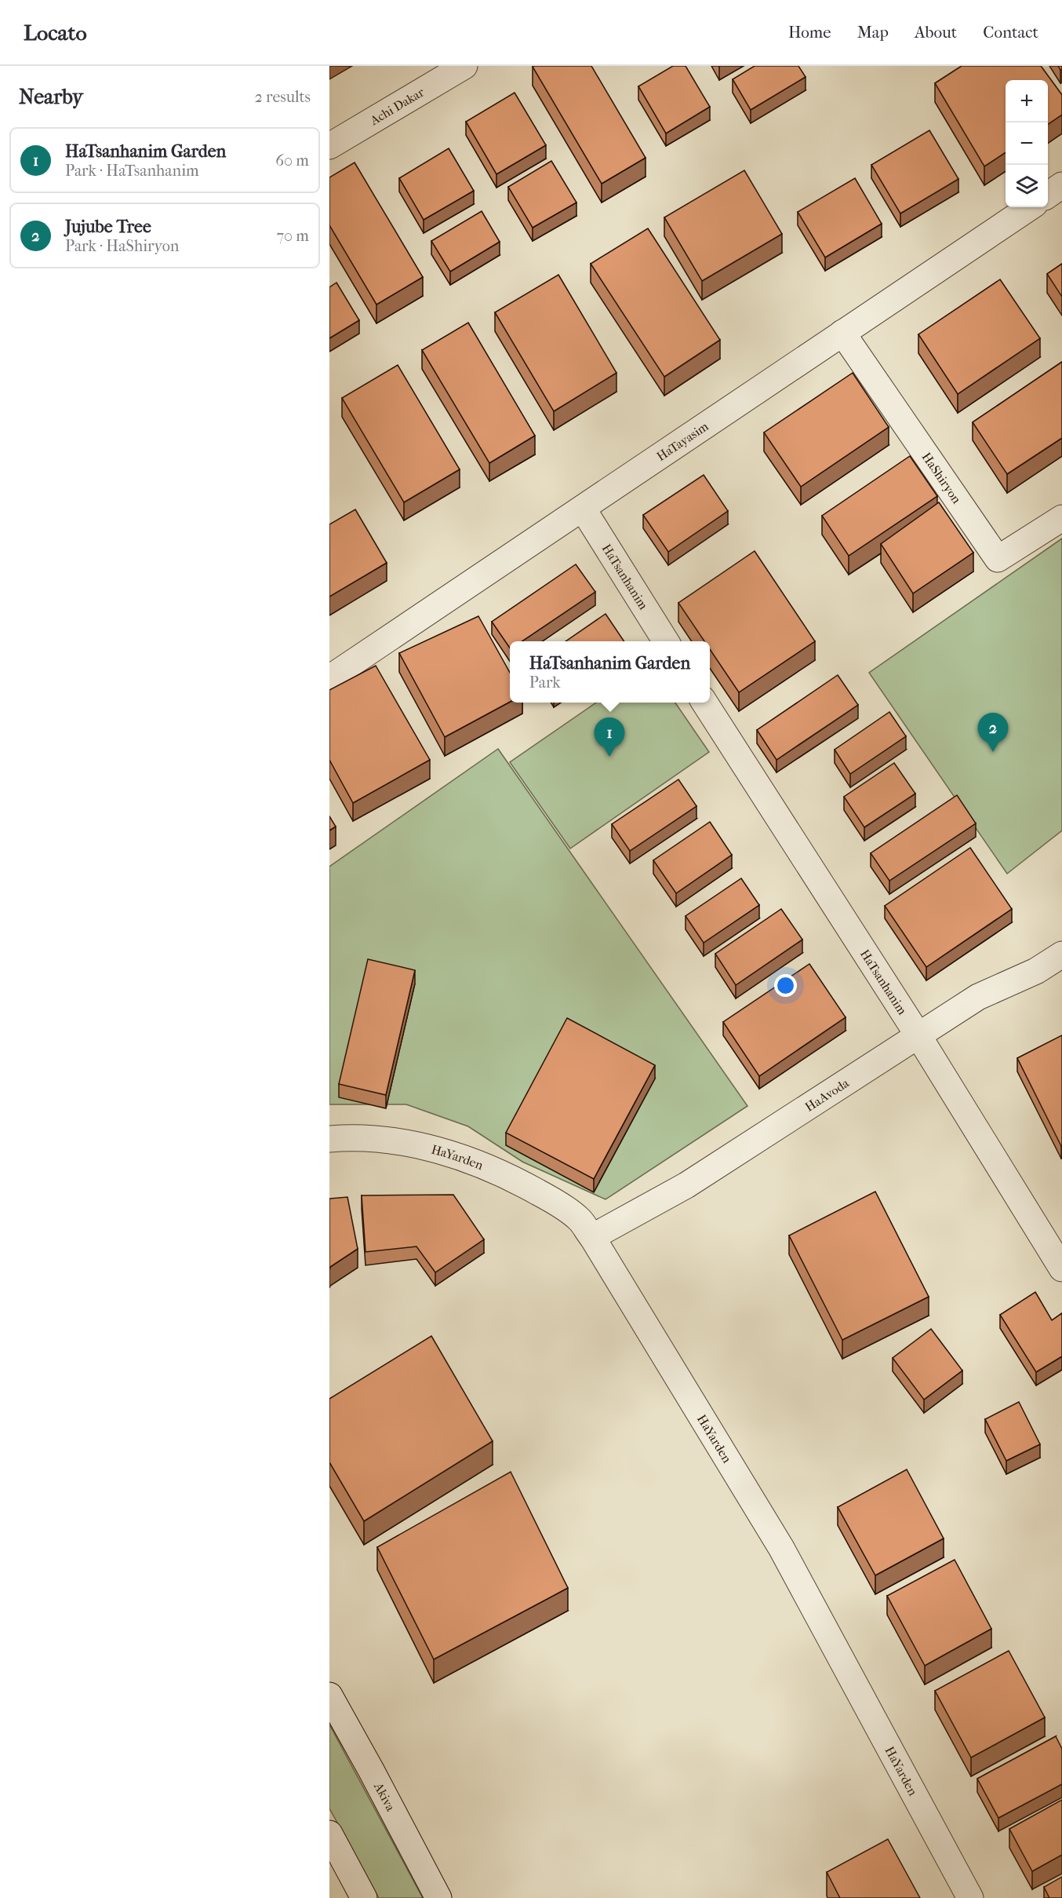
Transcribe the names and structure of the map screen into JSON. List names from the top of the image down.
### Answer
{
  "streets": {
    "street": [
      "Achi Dakar",
      "HaTayasim",
      "HaShiryon",
      "HaTsanhanim",
      "HaAvoda",
      "HaYarden",
      "Akiva"
    ]
  },
  "crossings": [
    ["HaTayasim", "HaShiryon"],
    ["HaTayasim", "HaTsanhanim"],
    ["HaTsanhanim", "HaAvoda"],
    ["HaAvoda", "HaYarden"]
  ],
  "page": {
    "header": "Locato",
    "nav": [
      "Home",
      "Map",
      "About",
      "Contact"
    ],
    "heading": ["Nearby", "2 results"],
    "map_buttons": ["+", "−"],
    "list": [
      {
        "mark": "1",
        "name": "HaTsanhanim Garden",
        "note": "Park · HaTsanhanim",
        "value": "60 m"
      },
      {
        "mark": "2",
        "name": "Jujube Tree",
        "note": "Park · HaShiryon",
        "value": "70 m"
      }
    ],
    "popup": ["HaTsanhanim Garden", "Park"],
    "pins": ["2", "1"]
  }
}
